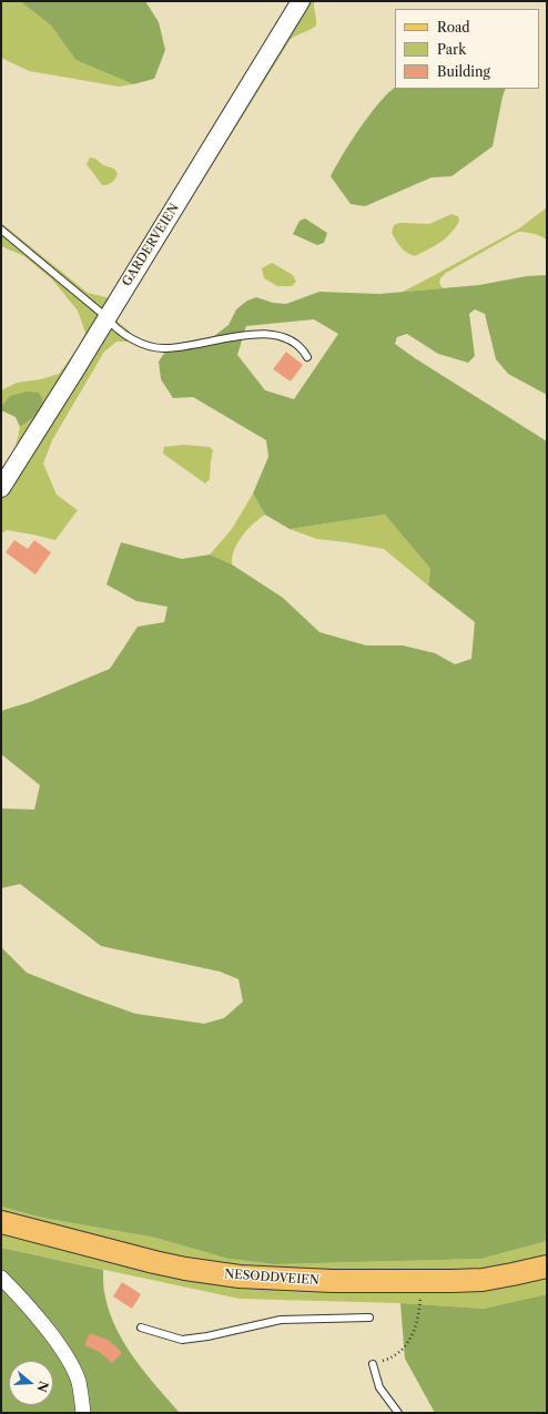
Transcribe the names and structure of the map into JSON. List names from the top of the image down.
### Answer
{
  "streets": {
    "main road": ["NESODDVEIEN"],
    "street": ["GARDERVEIEN"]
  },
  "legend": ["Road", "Park", "Building"],
  "north": "right"
}
